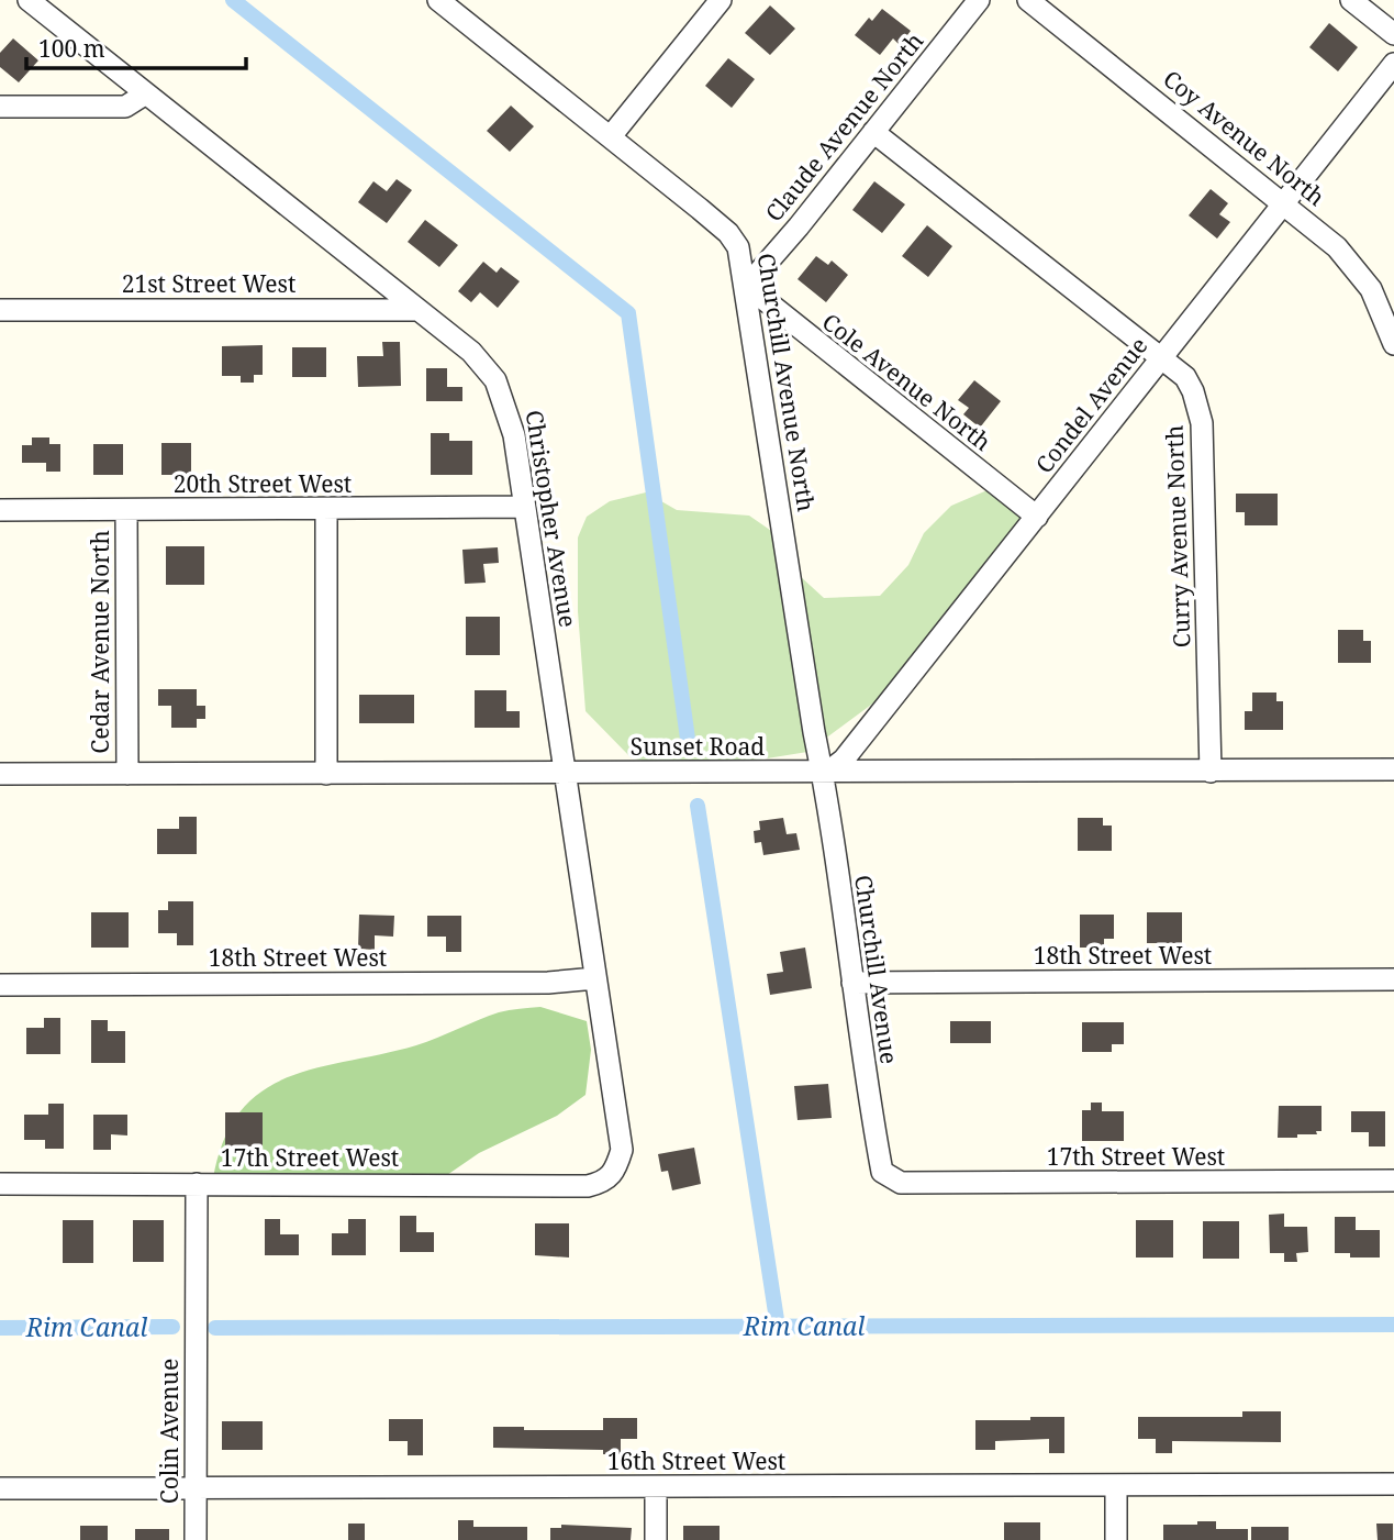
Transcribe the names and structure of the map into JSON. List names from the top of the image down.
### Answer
{
  "streets": {
    "street": [
      "Claude Avenue North",
      "Coy Avenue North",
      "21st Street West",
      "Churchill Avenue North",
      "Cole Avenue North",
      "Condel Avenue",
      "20th Street West",
      "Christopher Avenue",
      "Curry Avenue North",
      "Cedar Avenue North",
      "Sunset Road",
      "18th Street West",
      "Churchill Avenue",
      "17th Street West",
      "Colin Avenue",
      "16th Street West"
    ]
  },
  "crossings": [
    ["Claude Avenue North", "Churchill Avenue North"],
    ["Claude Avenue North", "Cole Avenue North"],
    ["Claude Avenue North", "Curry Avenue North"],
    ["Coy Avenue North", "Condel Avenue"],
    ["21st Street West", "Christopher Avenue"],
    ["Churchill Avenue North", "Cole Avenue North"],
    ["Churchill Avenue North", "Condel Avenue"],
    ["Churchill Avenue North", "Sunset Road"],
    ["Churchill Avenue North", "Churchill Avenue"],
    ["Cole Avenue North", "Condel Avenue"],
    ["Condel Avenue", "Curry Avenue North"],
    ["Condel Avenue", "Sunset Road"],
    ["Condel Avenue", "Churchill Avenue"],
    ["20th Street West", "Christopher Avenue"],
    ["20th Street West", "Cedar Avenue North"],
    ["Christopher Avenue", "Sunset Road"],
    ["Christopher Avenue", "18th Street West"],
    ["Christopher Avenue", "17th Street West"],
    ["Curry Avenue North", "Sunset Road"],
    ["Cedar Avenue North", "Sunset Road"],
    ["Sunset Road", "Churchill Avenue"],
    ["18th Street West", "Churchill Avenue"],
    ["Churchill Avenue", "17th Street West"],
    ["17th Street West", "Colin Avenue"],
    ["Colin Avenue", "16th Street West"]
  ],
  "water": ["Rim Canal"],
  "scale_bar": "100 m"
}
